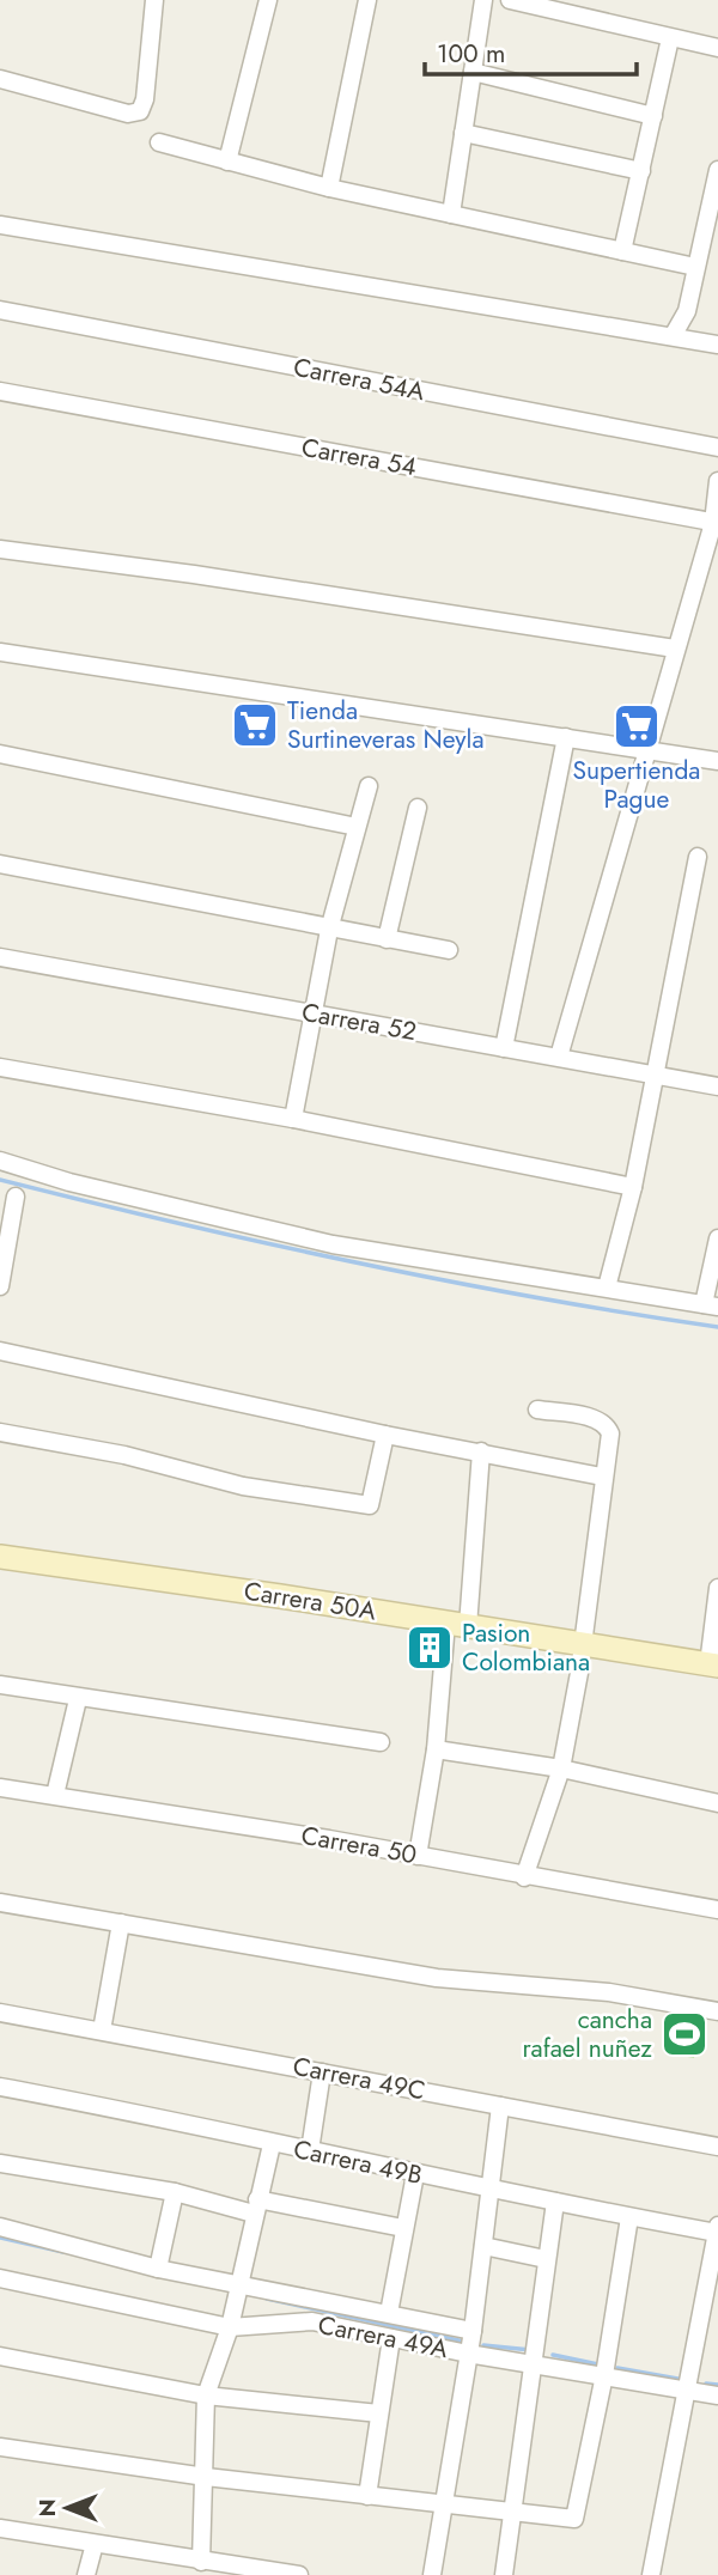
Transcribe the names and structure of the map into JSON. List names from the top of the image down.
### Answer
{
  "streets": {
    "street": [
      "Carrera 54A",
      "Carrera 54",
      "Carrera 52",
      "Carrera 50A",
      "Carrera 50",
      "Carrera 49C",
      "Carrera 49B",
      "Carrera 49A"
    ]
  },
  "places": {
    "supermarket": ["Tienda Surtineveras Neyla", "Supertienda Pague"],
    "building": ["Pasion Colombiana"],
    "sports": ["cancha rafael nuñez"]
  },
  "scale_bar": "100 m",
  "north": "left"
}
